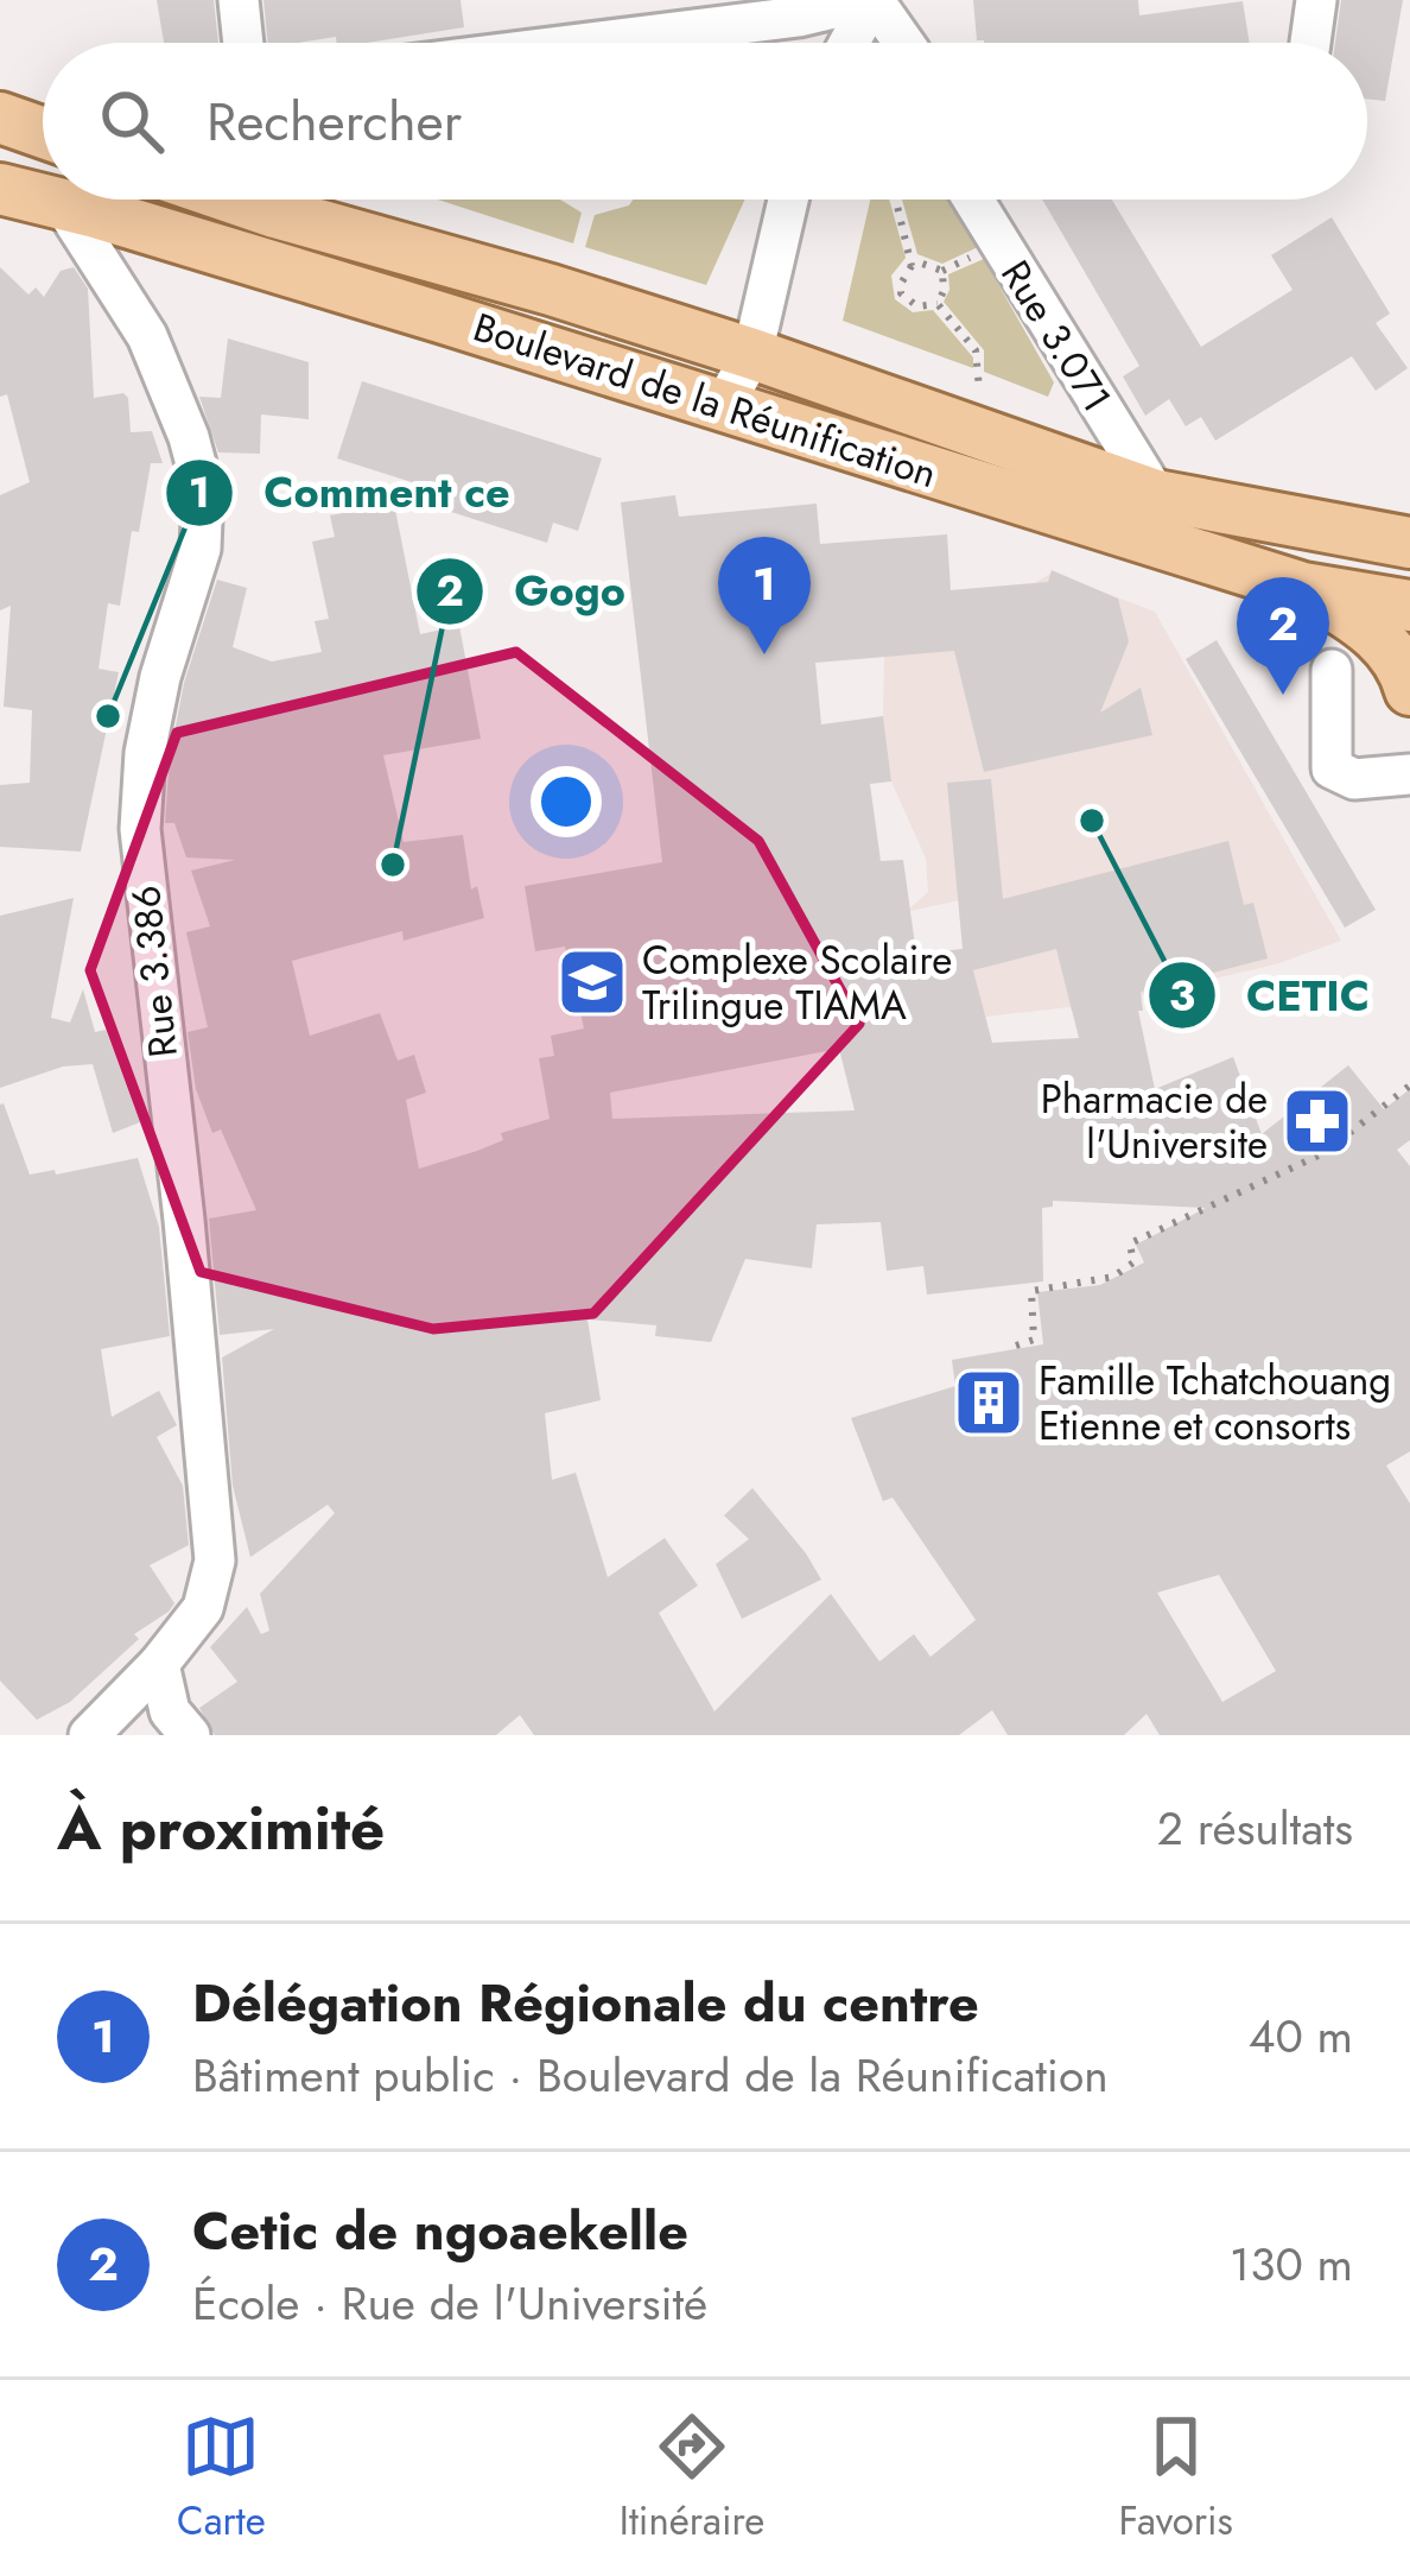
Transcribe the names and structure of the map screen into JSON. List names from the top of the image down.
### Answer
{
  "streets": {
    "main road": ["Boulevard de la Réunification"],
    "street": ["Rue 3.071", "Rue 3.386"]
  },
  "crossings": [
    ["Rue 3.071", "Boulevard de la Réunification"],
    ["Boulevard de la Réunification", "Rue 3.386"]
  ],
  "places": {
    "other": ["Comment ce", "CETIC", "Gogo"],
    "school or university": ["Complexe Scolaire Trilingue TIAMA"],
    "pharmacy": ["Pharmacie de l'Universite"],
    "building": ["Famille Tchatchouang Etienne et consorts"]
  },
  "page": {
    "search": "Rechercher",
    "pins": ["1", "2"],
    "heading": ["À proximité", "2 résultats"],
    "list": [
      {
        "mark": "1",
        "name": "Délégation Régionale du centre",
        "note": "Bâtiment public · Boulevard de la Réunification",
        "value": "40 m"
      },
      {
        "mark": "2",
        "name": "Cetic de ngoaekelle",
        "note": "École · Rue de l'Université",
        "value": "130 m"
      }
    ],
    "nav": ["Carte", "Itinéraire", "Favoris"]
  }
}
